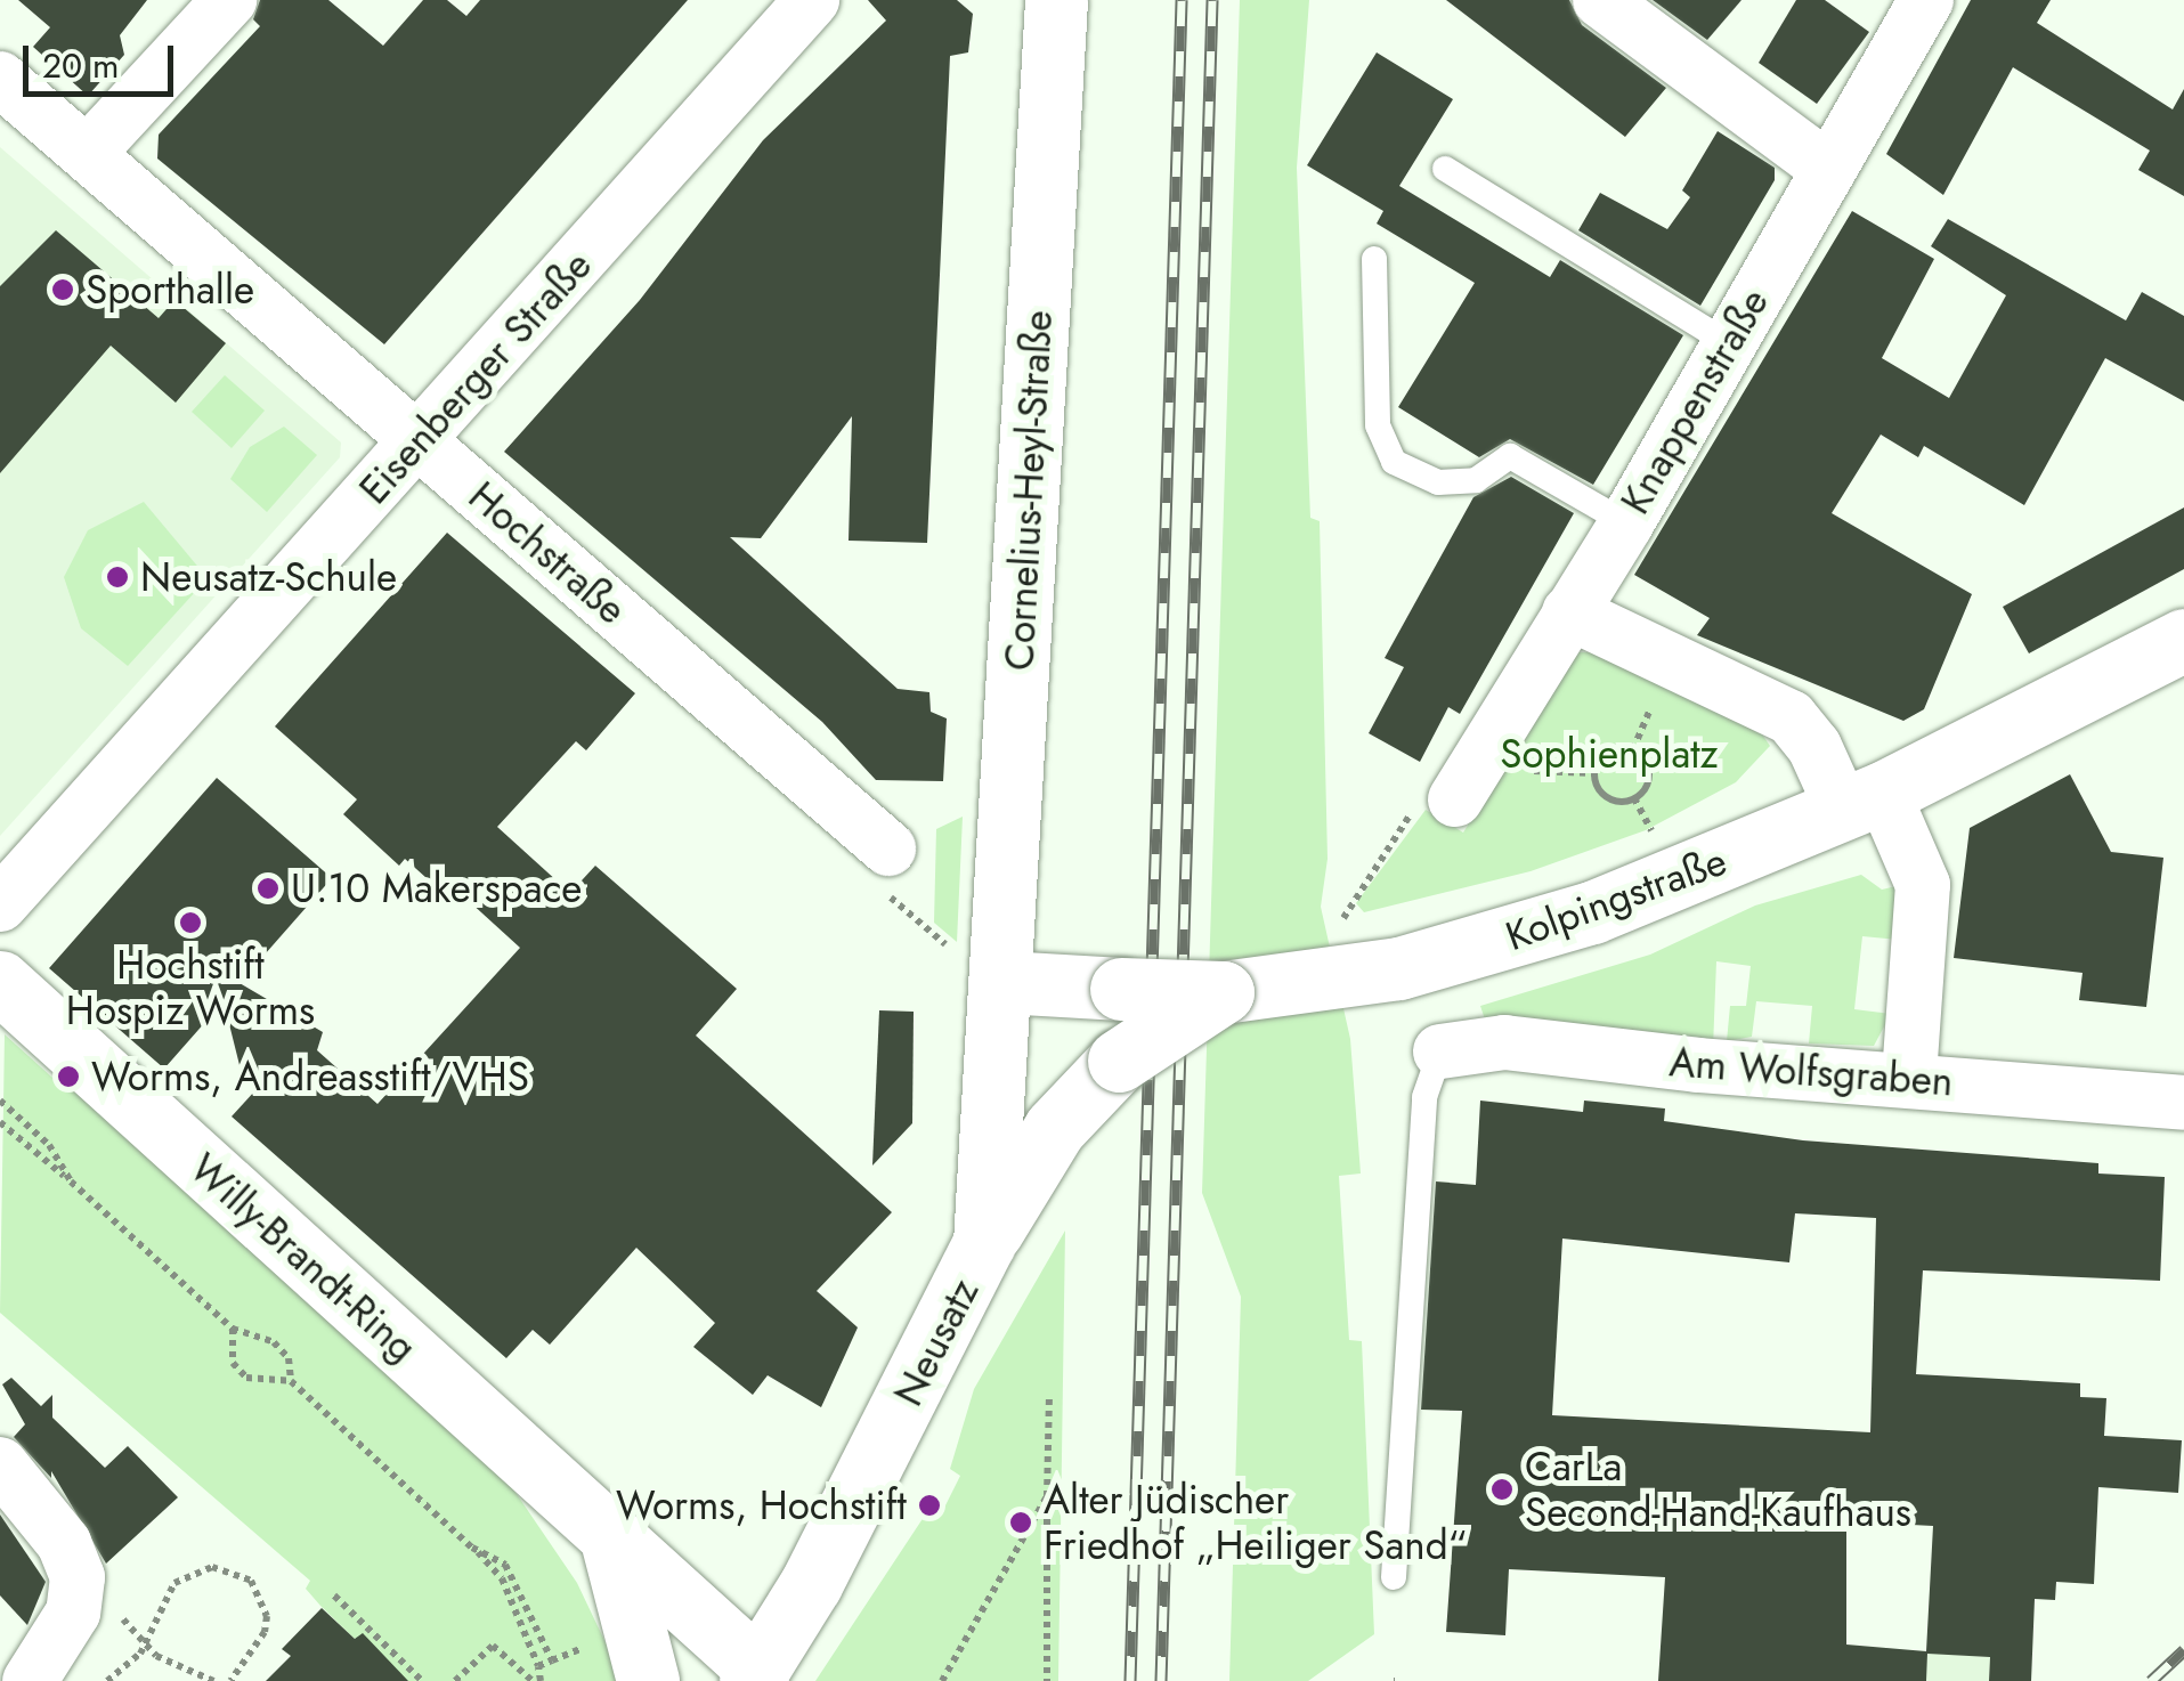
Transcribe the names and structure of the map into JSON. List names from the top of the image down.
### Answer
{
  "streets": {
    "street": [
      "Eisenberger Straße",
      "Knappenstraße",
      "Cornelius-Heyl-Straße",
      "Hochstraße",
      "Kolpingstraße",
      "Am Wolfsgraben",
      "Willy-Brandt-Ring",
      "Neusatz"
    ]
  },
  "crossings": [
    ["Eisenberger Straße", "Hochstraße"],
    ["Cornelius-Heyl-Straße", "Kolpingstraße"],
    ["Cornelius-Heyl-Straße", "Neusatz"],
    ["Kolpingstraße", "Neusatz"],
    ["Willy-Brandt-Ring", "Neusatz"]
  ],
  "parks": ["Sophienplatz"],
  "places": [
    "Sporthalle",
    "Neusatz-Schule",
    "U.10 Makerspace",
    "Hochstift Hospiz Worms",
    "Worms, Andreasstift/VHS",
    "CarLa Second-Hand-Kaufhaus",
    "Worms, Hochstift",
    "Alter Jüdischer Friedhof „Heiliger Sand“"
  ],
  "scale_bar": "20 m"
}
